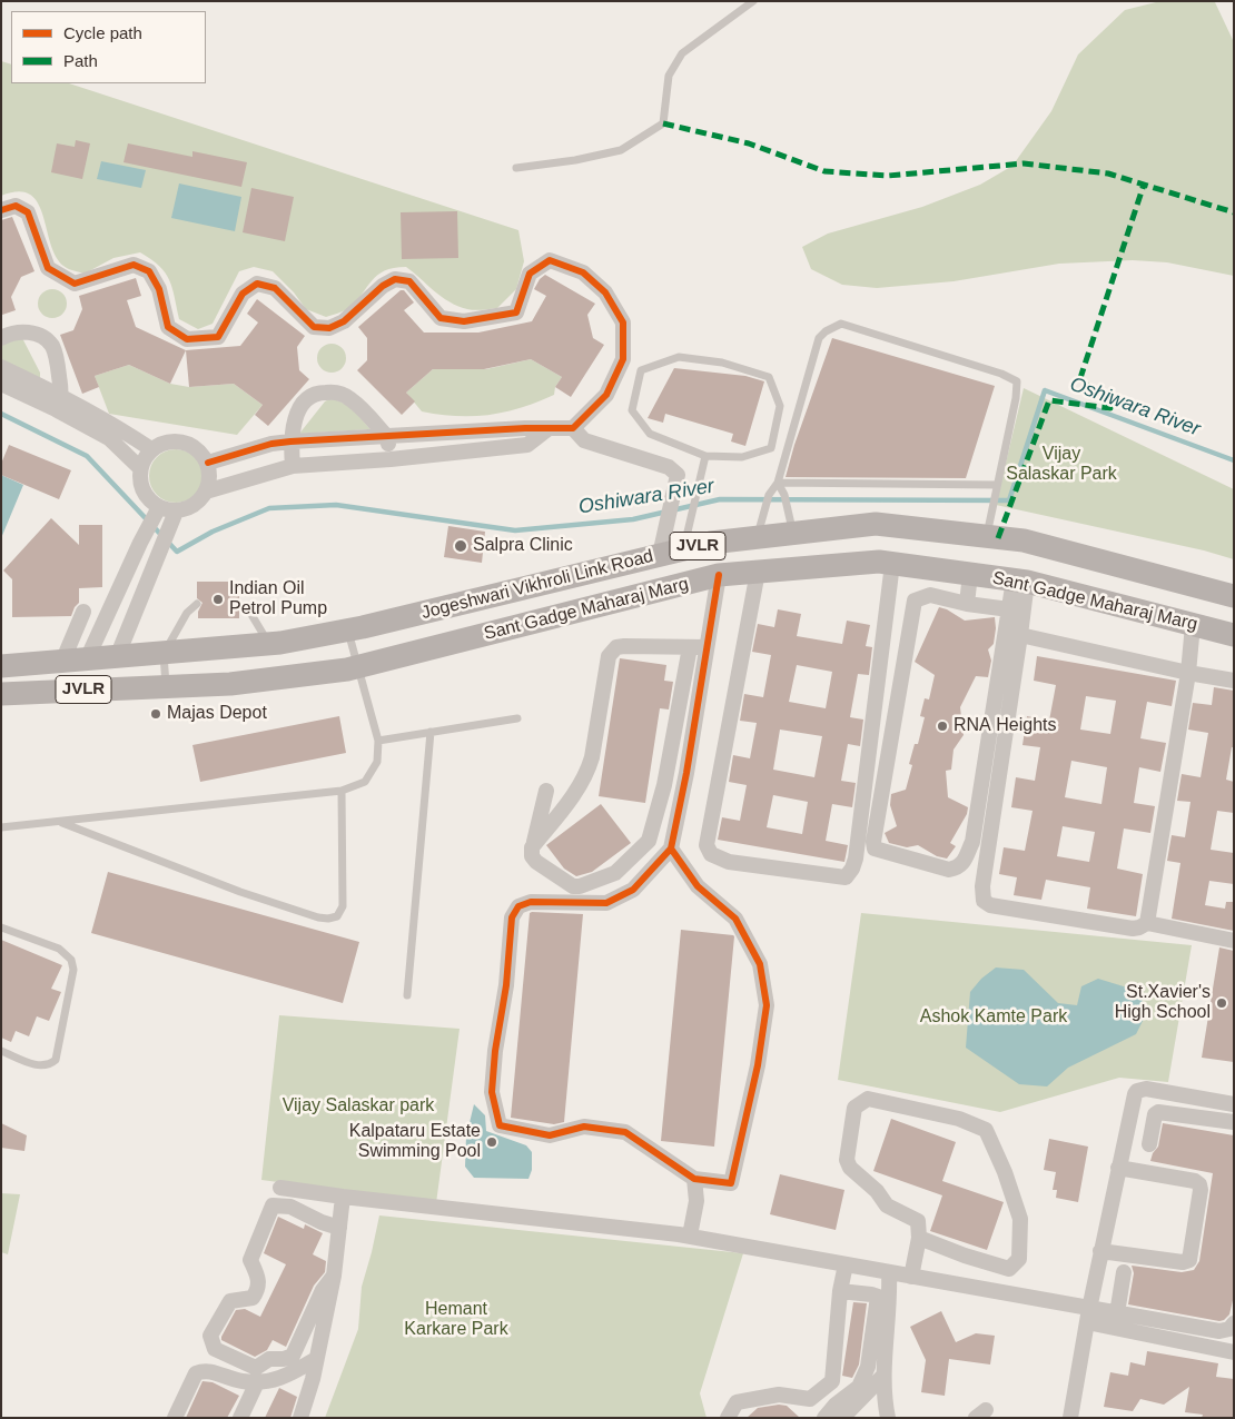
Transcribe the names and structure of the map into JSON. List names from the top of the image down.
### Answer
{
  "streets": {
    "main road": ["JVLR", "Jogeshwari Vikhroli Link Road", "Sant Gadge Maharaj Marg"]
  },
  "water": ["Oshiwara River"],
  "parks": [
    "Vijay Salaskar Park",
    "Ashok Kamte Park",
    "Vijay Salaskar park",
    "Hemant Karkare Park"
  ],
  "places": [
    "Salpra Clinic",
    "Indian Oil Petrol Pump",
    "Majas Depot",
    "RNA Heights",
    "St.Xavier's High School",
    "Kalpataru Estate Swimming Pool"
  ],
  "legend": ["Cycle path", "Path"]
}
